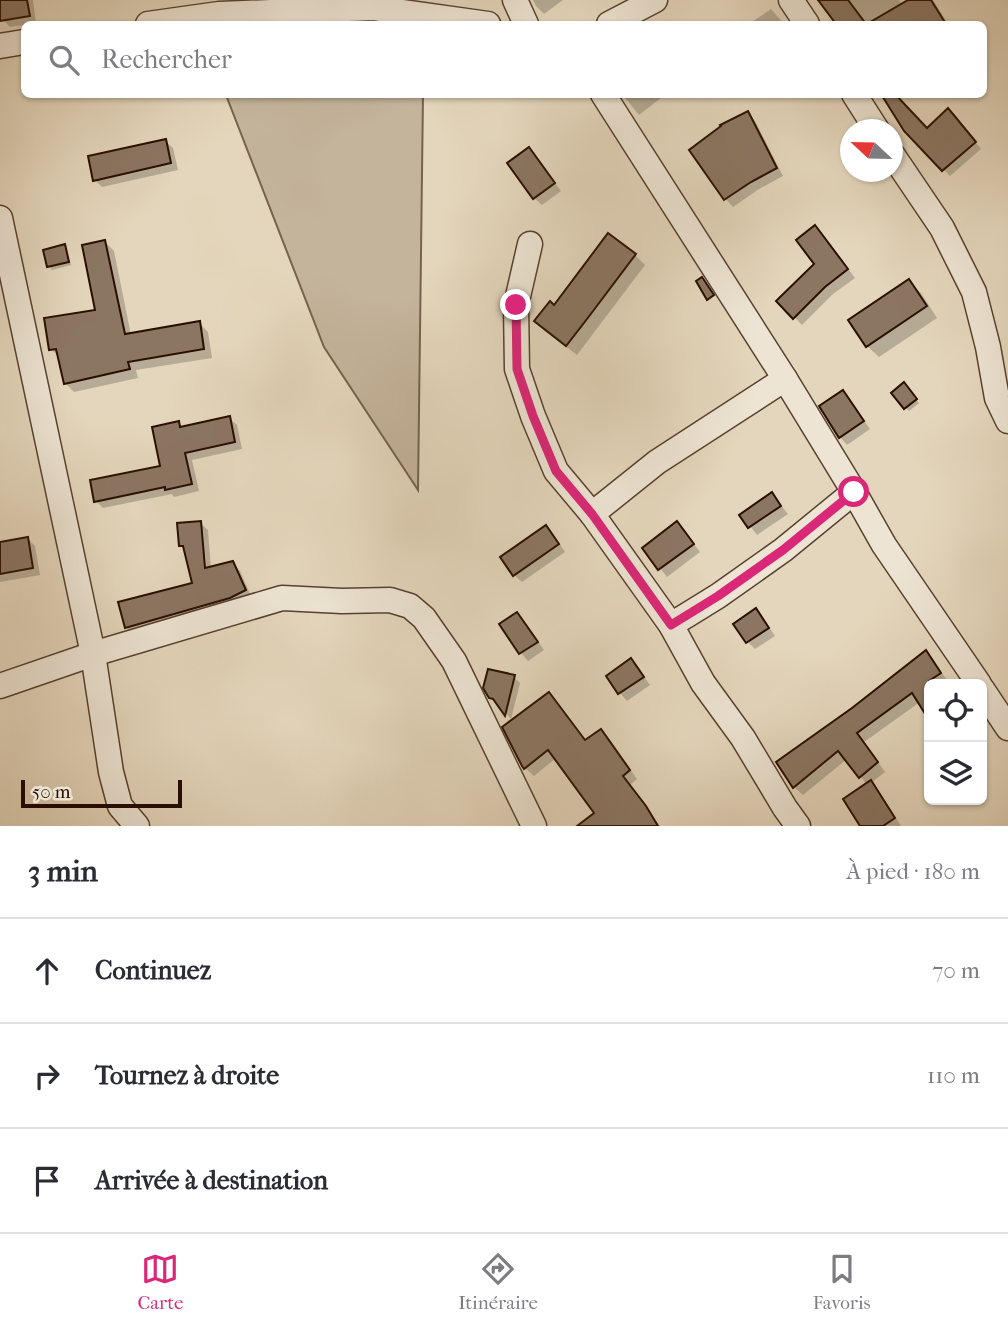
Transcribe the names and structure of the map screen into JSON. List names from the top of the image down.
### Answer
{
  "scale_bar": "50 m",
  "north": "left",
  "page": {
    "search": "Rechercher",
    "scale": "50 m",
    "heading": ["3 min", "À pied · 180 m"],
    "list": [
      ["Continuez", "70 m"],
      ["Tournez à droite", "110 m"],
      "Arrivée à destination"
    ],
    "nav": ["Carte", "Itinéraire", "Favoris"]
  }
}
